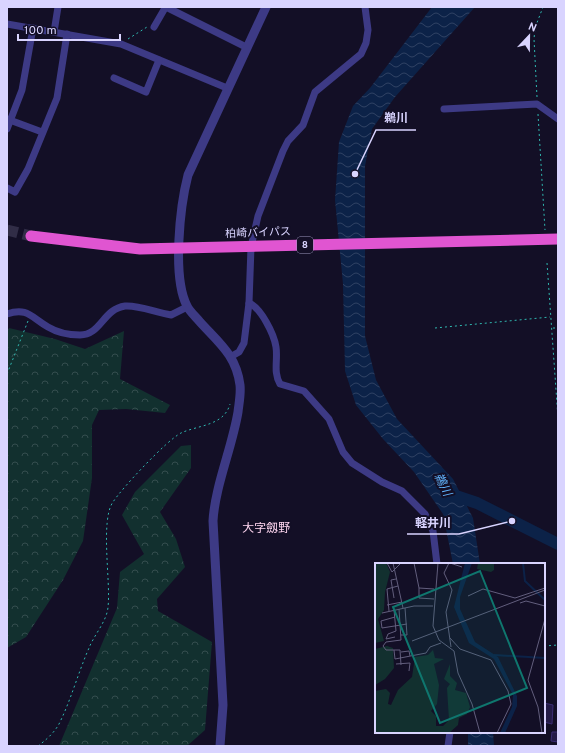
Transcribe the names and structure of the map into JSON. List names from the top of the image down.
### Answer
{
  "streets": {
    "highway": ["柏崎バイパス", "8"]
  },
  "districts": ["大字劔野"],
  "water": ["鵜川"],
  "places": ["鵜川", "軽井川"],
  "scale_bar": "100 m",
  "north": "top"
}
